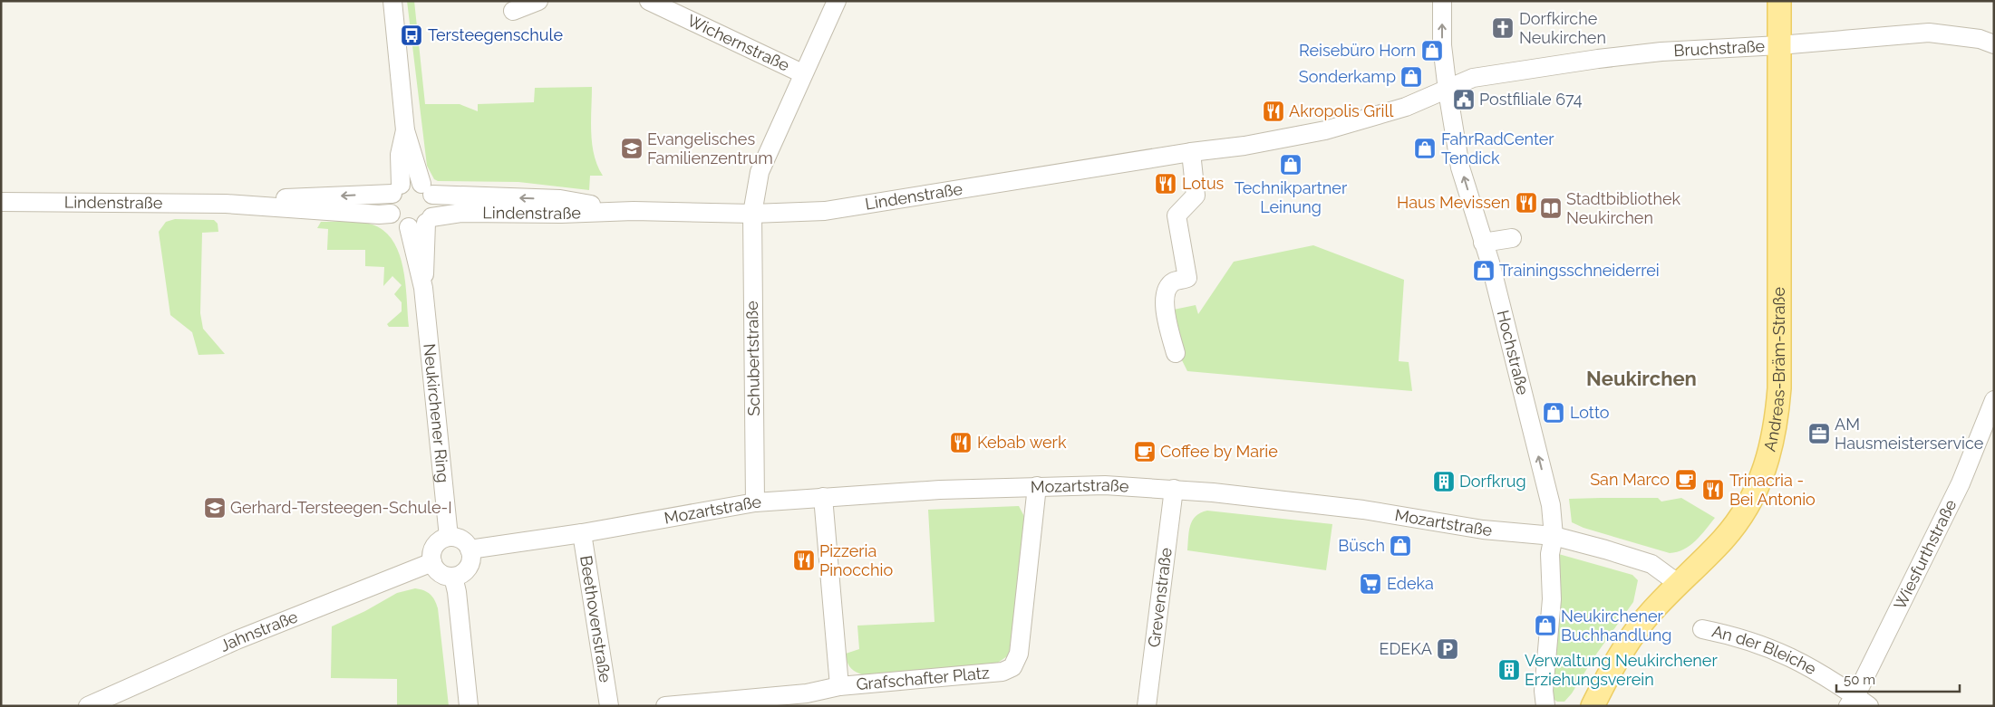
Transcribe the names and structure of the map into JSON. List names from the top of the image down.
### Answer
{
  "streets": {
    "main road": ["Andreas-Bräm-Straße"],
    "street": [
      "Wichernstraße",
      "Bruchstraße",
      "Lindenstraße",
      "Hochstraße",
      "Schubertstraße",
      "Neukirchener Ring",
      "Mozartstraße",
      "Wiesfurthstraße",
      "Grevenstraße",
      "Beethovenstraße",
      "Jahnstraße",
      "An der Bleiche",
      "Grafschafter Platz"
    ]
  },
  "crossings": [
    ["Wichernstraße", "Schubertstraße"],
    ["Bruchstraße", "Lindenstraße"],
    ["Bruchstraße", "Hochstraße"],
    ["Bruchstraße", "Andreas-Bräm-Straße"],
    ["Lindenstraße", "Hochstraße"],
    ["Lindenstraße", "Schubertstraße"],
    ["Lindenstraße", "Neukirchener Ring"],
    ["Hochstraße", "Mozartstraße"],
    ["Schubertstraße", "Mozartstraße"],
    ["Andreas-Bräm-Straße", "Mozartstraße"],
    ["Neukirchener Ring", "Mozartstraße"],
    ["Neukirchener Ring", "Jahnstraße"],
    ["Mozartstraße", "Grevenstraße"],
    ["Mozartstraße", "Beethovenstraße"],
    ["Mozartstraße", "Jahnstraße"],
    ["Mozartstraße", "Grafschafter Platz"],
    ["Wiesfurthstraße", "An der Bleiche"]
  ],
  "one_way": ["Hochstraße"],
  "districts": ["Neukirchen"],
  "places": {
    "church": ["Dorfkirche Neukirchen"],
    "bus stop": ["Tersteegenschule"],
    "shop": [
      "Reisebüro Horn",
      "Sonderkamp",
      "FahrRadCenter Tendick",
      "Technikpartner Leinung",
      "Trainingsschneiderrei",
      "Lotto",
      "Büsch",
      "Neukirchener Buchhandlung"
    ],
    "public building": ["Postfiliale 674"],
    "restaurant": [
      "Akropolis Grill",
      "Lotus",
      "Haus Mevissen",
      "Kebab werk",
      "Trinacria - Bei Antonio",
      "Pizzeria Pinocchio"
    ],
    "school or university": ["Evangelisches Familienzentrum", "Gerhard-Tersteegen-Schule-I"],
    "library": ["Stadtbibliothek Neukirchen"],
    "office": ["AM Hausmeisterservice"],
    "cafe": ["Coffee by Marie", "San Marco"],
    "building": ["Dorfkrug", "Verwaltung Neukirchener Erziehungsverein"],
    "supermarket": ["Edeka"],
    "parking": ["EDEKA"]
  },
  "scale_bar": "50 m"
}
